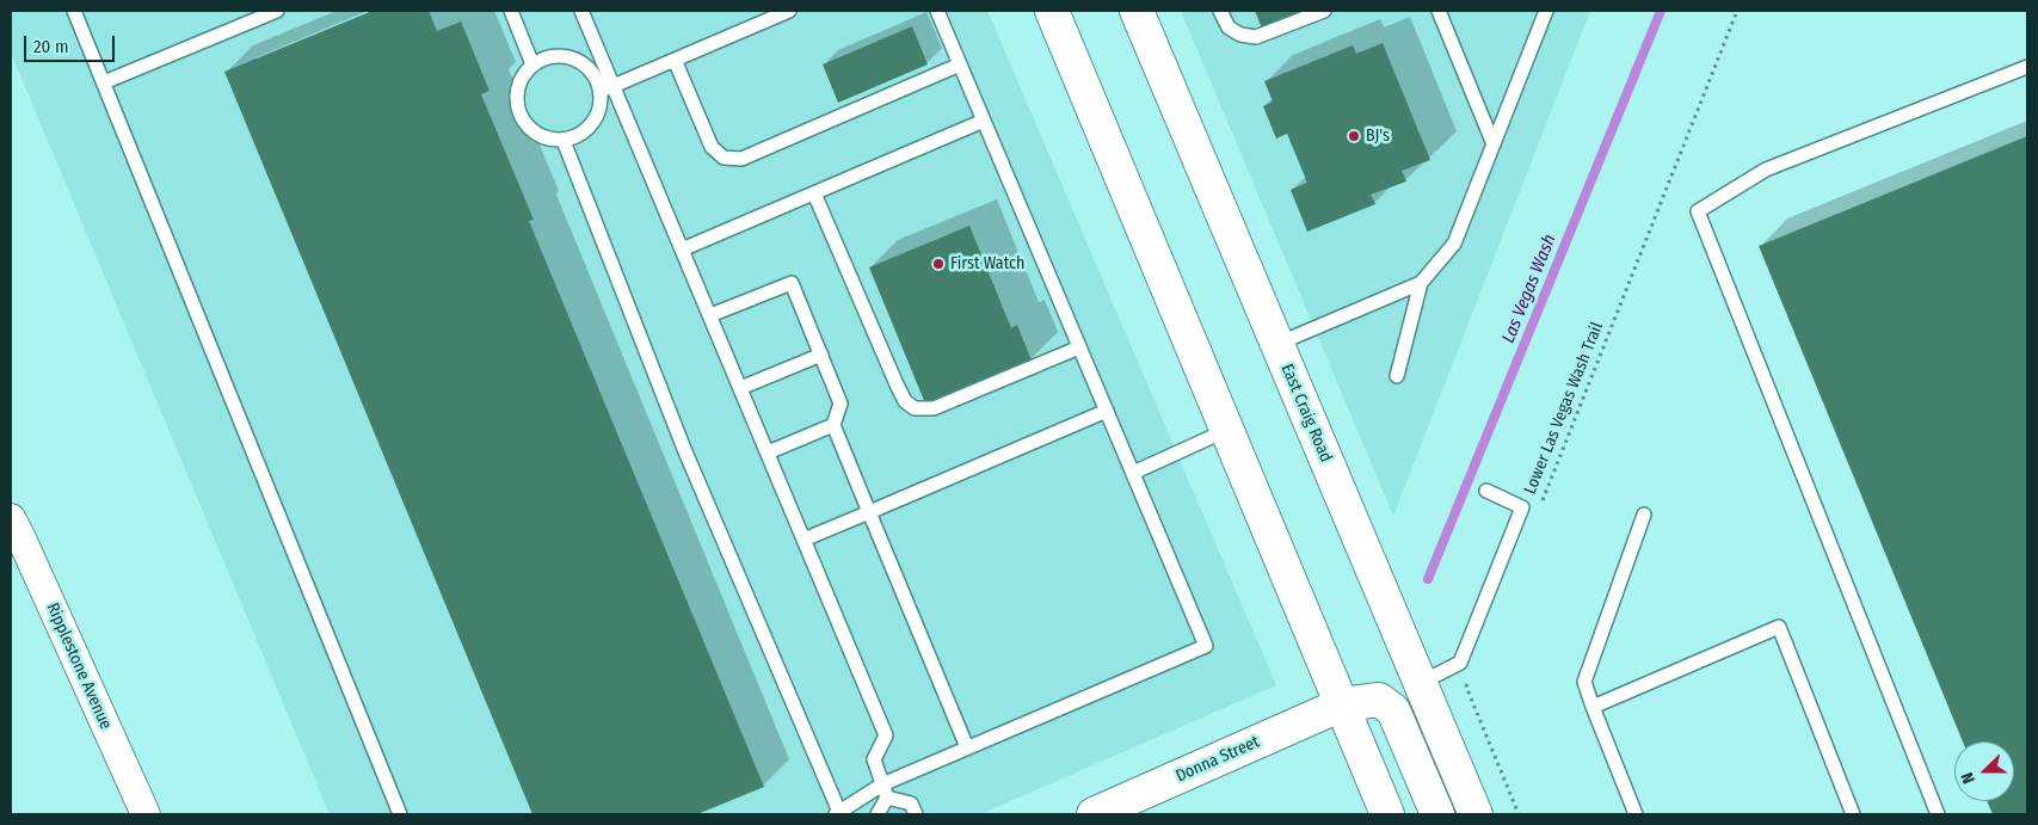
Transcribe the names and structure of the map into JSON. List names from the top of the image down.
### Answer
{
  "streets": {
    "main road": ["East Craig Road", "Donna Street"],
    "street": ["Ripplestone Avenue"],
    "path": ["Lower Las Vegas Wash Trail"]
  },
  "water": ["Las Vegas Wash"],
  "places": ["BJ's", "First Watch"],
  "scale_bar": "20 m",
  "north": "left"
}
